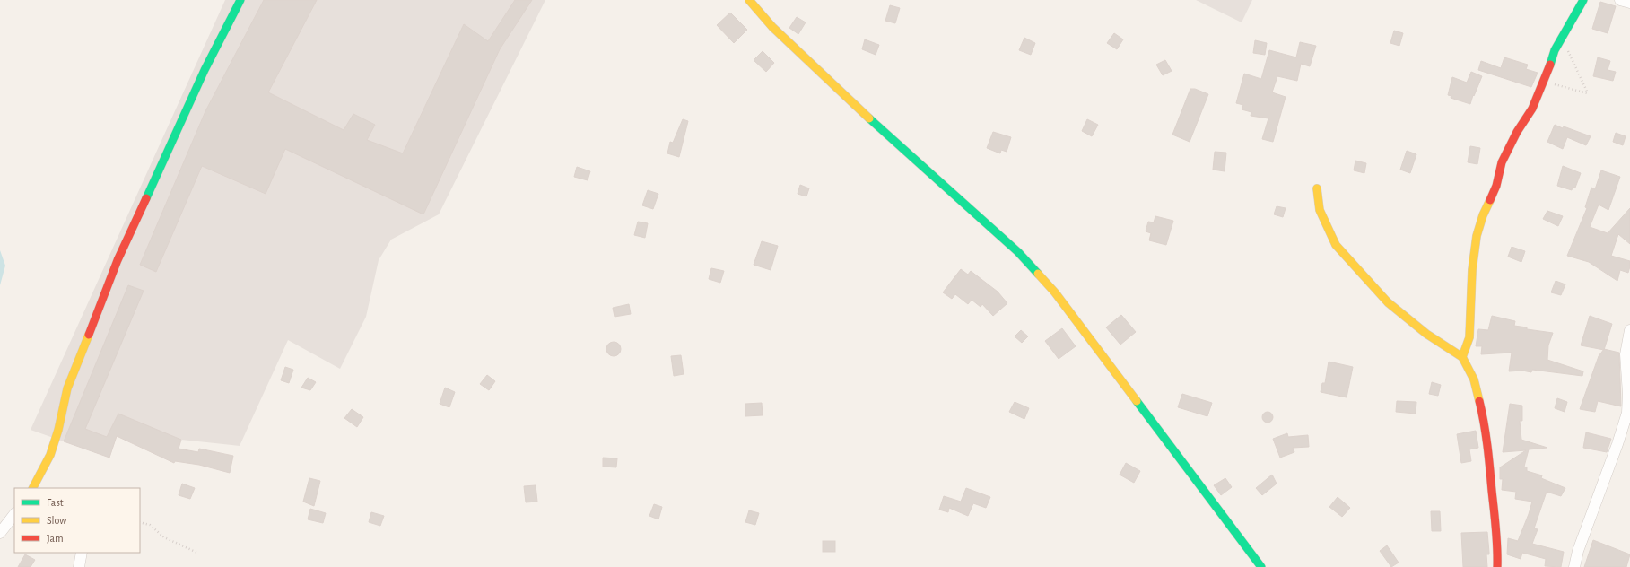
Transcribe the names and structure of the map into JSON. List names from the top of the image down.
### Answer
{
  "legend": ["Fast", "Slow", "Jam"]
}
